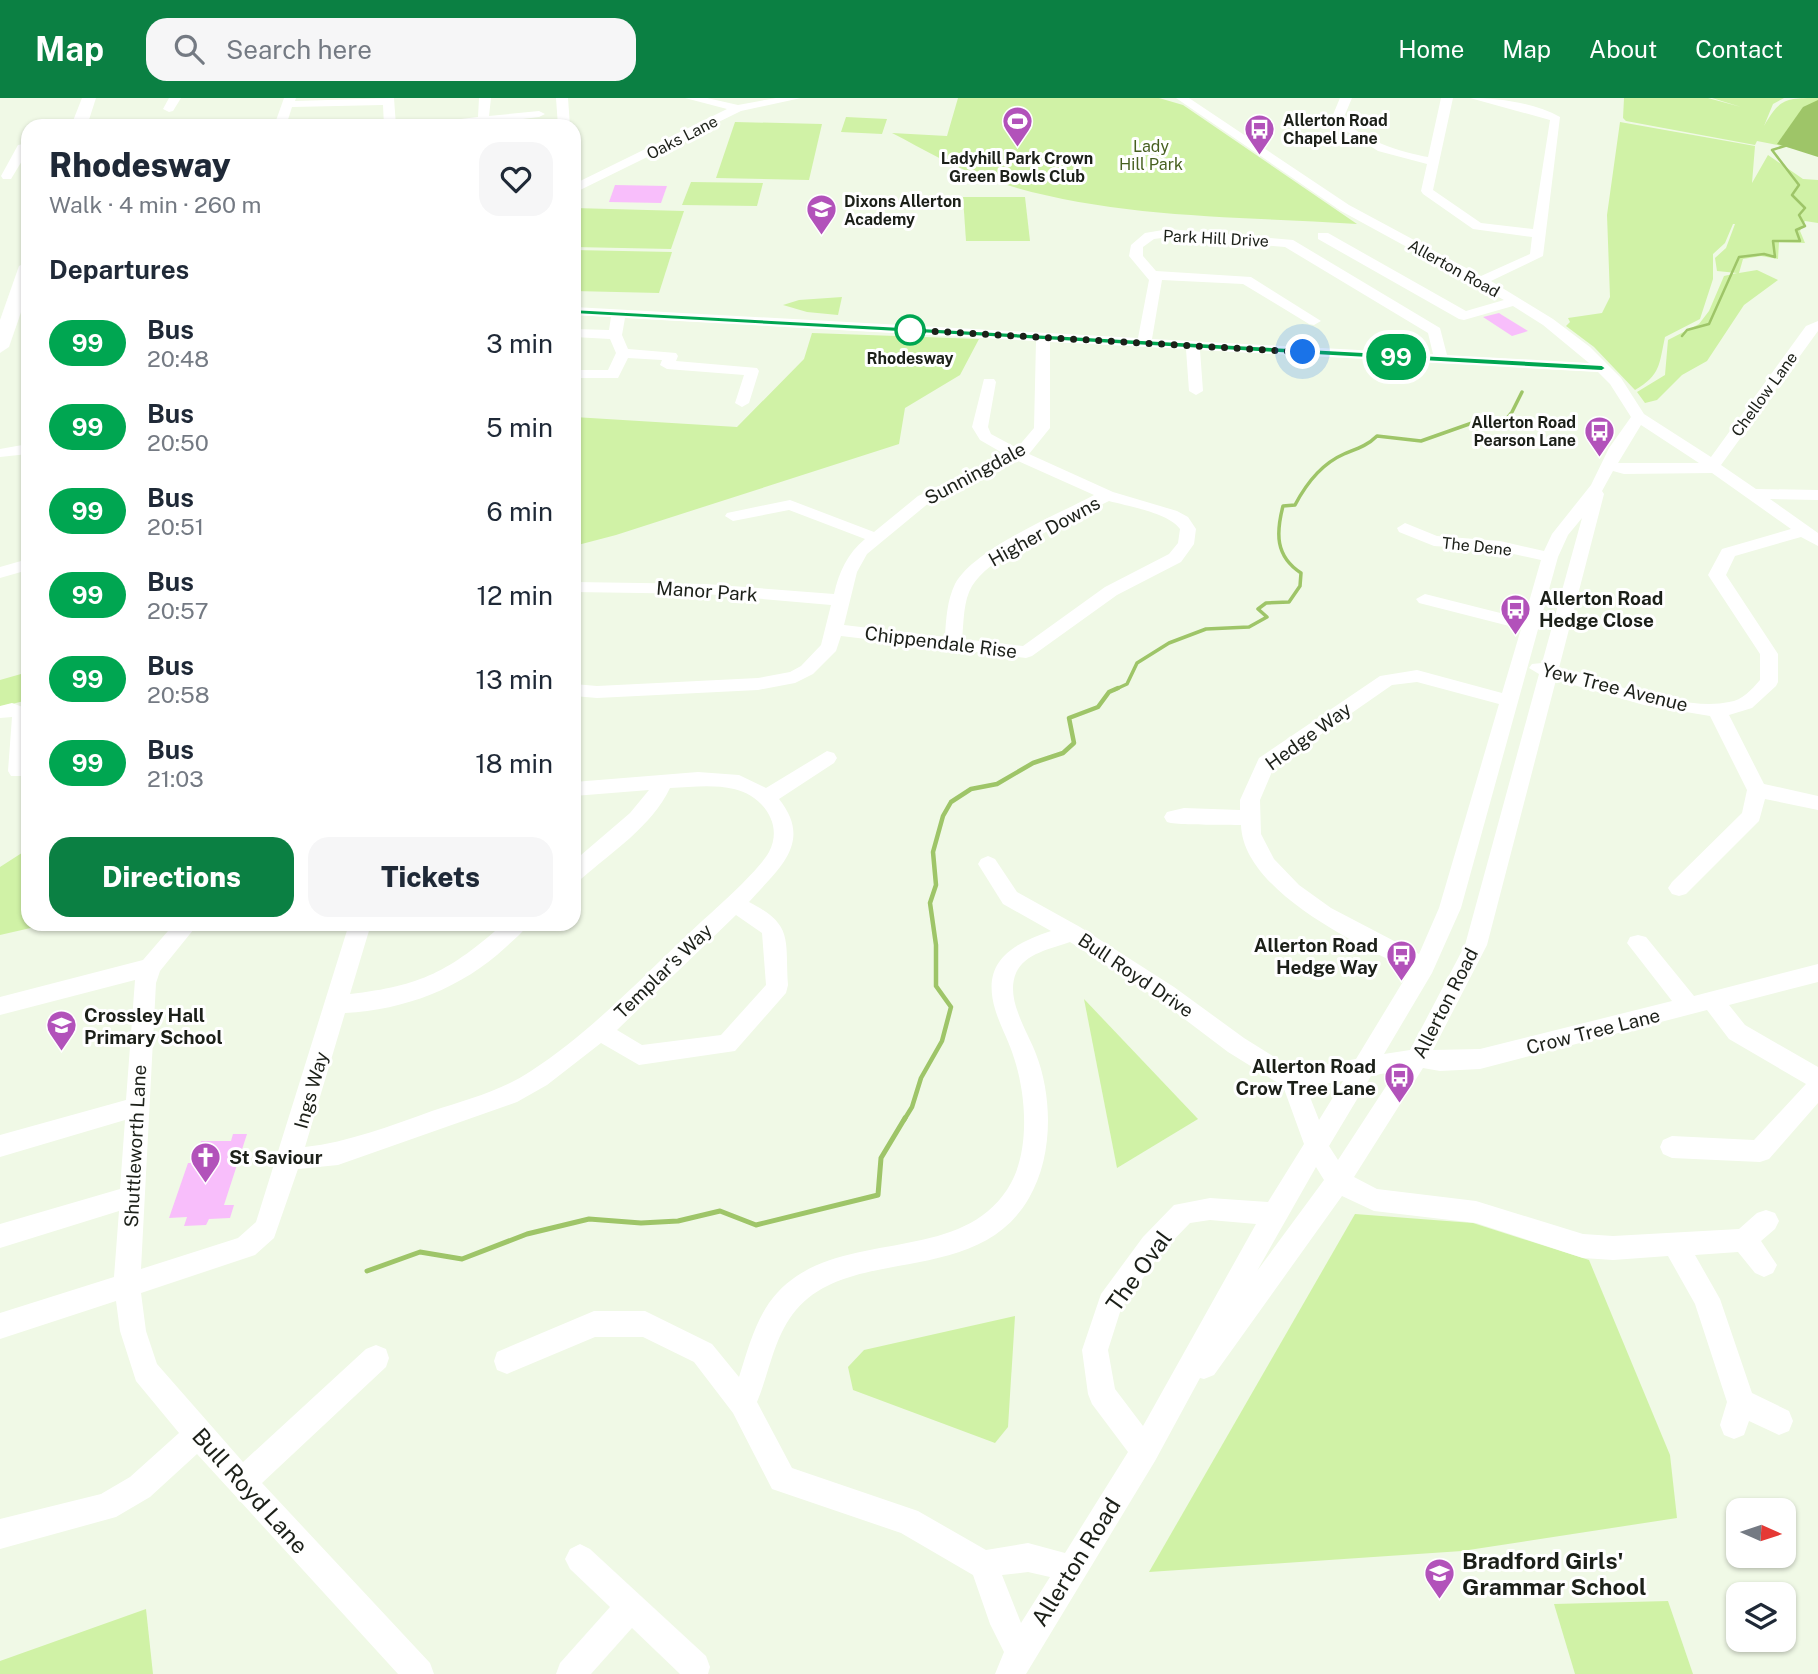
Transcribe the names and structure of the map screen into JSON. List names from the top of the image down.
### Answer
{
  "streets": {
    "street": [
      "Oaks Lane",
      "Park Hill Drive",
      "Allerton Road",
      "Chellow Lane",
      "Sunningdale",
      "Higher Downs",
      "The Dene",
      "Manor Park",
      "Chippendale Rise",
      "Yew Tree Avenue",
      "Hedge Way",
      "Templar's Way",
      "Bull Royd Drive",
      "Crow Tree Lane",
      "Ings Way",
      "Shuttleworth Lane",
      "The Oval",
      "Bull Royd Lane"
    ]
  },
  "crossings": [
    ["Allerton Road", "The Dene"],
    ["Allerton Road", "Yew Tree Avenue"],
    ["Allerton Road", "Hedge Way"],
    ["Allerton Road", "Crow Tree Lane"],
    ["Allerton Road", "The Oval"],
    ["Sunningdale", "Manor Park"],
    ["Sunningdale", "Chippendale Rise"],
    ["Higher Downs", "Chippendale Rise"],
    ["Templar's Way", "Ings Way"],
    ["Ings Way", "Shuttleworth Lane"],
    ["Ings Way", "Bull Royd Lane"],
    ["Shuttleworth Lane", "Bull Royd Lane"]
  ],
  "parks": ["Lady Hill Park"],
  "places": {
    "sports": ["Ladyhill Park Crown Green Bowls Club"],
    "bus stop": [
      "Allerton Road Chapel Lane",
      "Allerton Road Pearson Lane",
      "Allerton Road Hedge Close",
      "Allerton Road Hedge Way",
      "Allerton Road Crow Tree Lane"
    ],
    "school or university": ["Dixons Allerton Academy", "Crossley Hall Primary School", "Bradford Girls' Grammar School"],
    "other": ["Rhodesway"],
    "church": ["St Saviour"]
  },
  "lines": ["bus line 99"],
  "north": "right",
  "page": {
    "header": "Map",
    "search": "Search here",
    "nav": [
      "Home",
      "Map",
      "About",
      "Contact"
    ],
    "on_map": "99",
    "heading": [
      ["Rhodesway", "Walk · 4 min · 260 m"],
      "Departures"
    ],
    "list": [
      {
        "mark": "99",
        "name": "Bus",
        "note": "20:48",
        "value": "3 min"
      },
      {
        "mark": "99",
        "name": "Bus",
        "note": "20:50",
        "value": "5 min"
      },
      {
        "mark": "99",
        "name": "Bus",
        "note": "20:51",
        "value": "6 min"
      },
      {
        "mark": "99",
        "name": "Bus",
        "note": "20:57",
        "value": "12 min"
      },
      {
        "mark": "99",
        "name": "Bus",
        "note": "20:58",
        "value": "13 min"
      },
      {
        "mark": "99",
        "name": "Bus",
        "note": "21:03",
        "value": "18 min"
      }
    ],
    "buttons": ["Directions", "Tickets"]
  }
}
